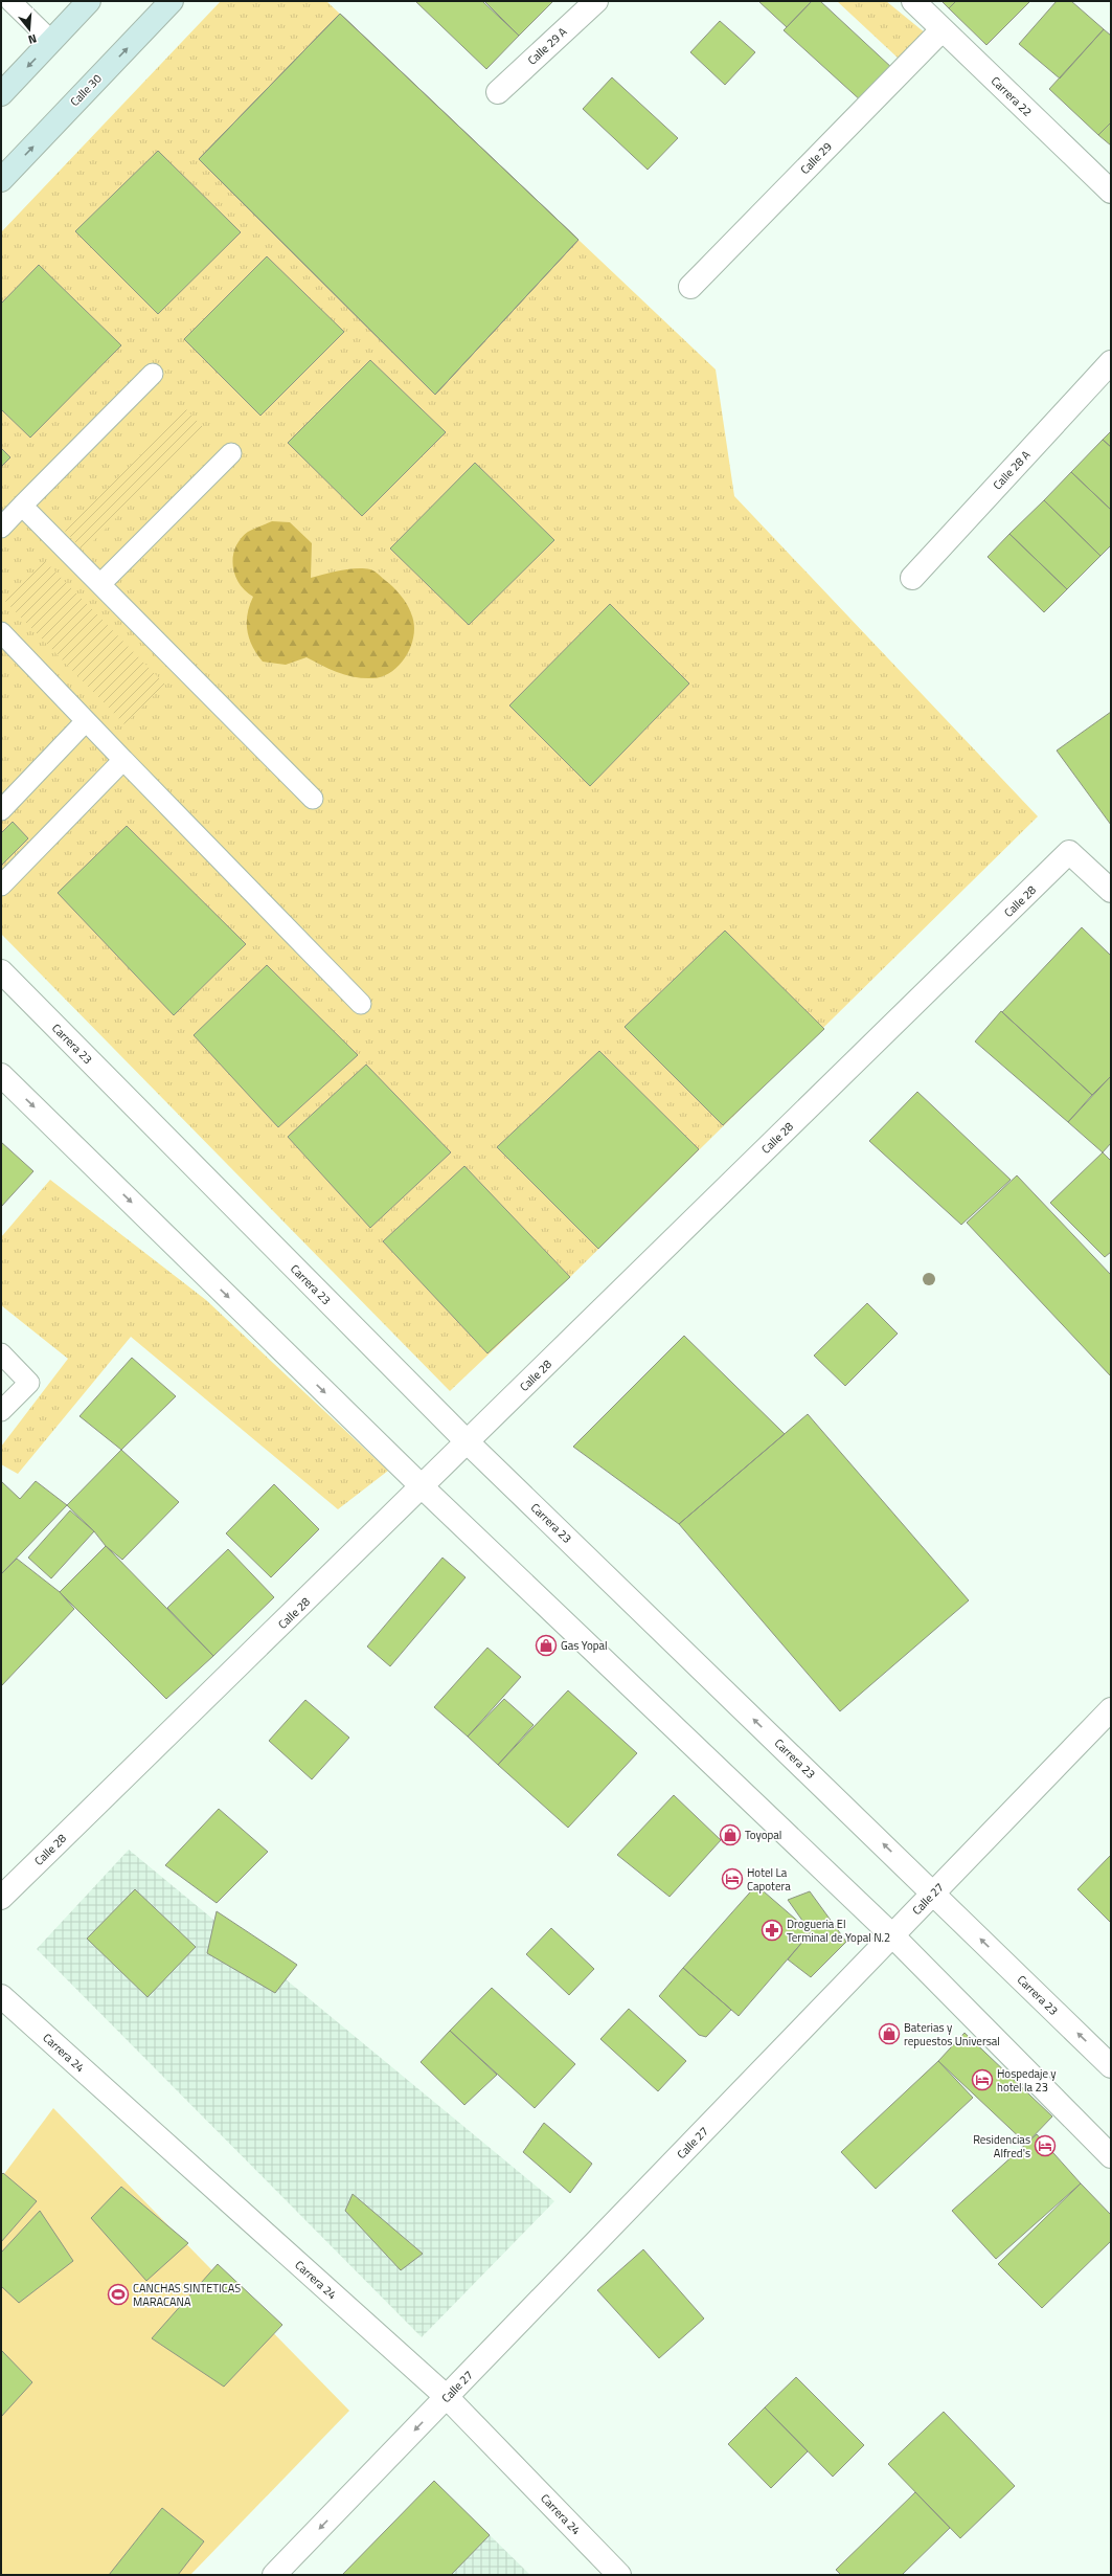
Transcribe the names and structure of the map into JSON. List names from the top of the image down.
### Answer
{
  "streets": {
    "main road": ["Calle 30"],
    "street": [
      "Calle 29 A",
      "Carrera 22",
      "Calle 29",
      "Calle 28 A",
      "Calle 28",
      "Carrera 23",
      "Calle 27",
      "Carrera 24"
    ]
  },
  "crossings": [
    ["Carrera 22", "Calle 29"],
    ["Calle 28", "Carrera 23"],
    ["Carrera 23", "Calle 27"],
    ["Calle 27", "Carrera 24"]
  ],
  "places": {
    "shop": ["Gas Yopal", "Toyopal", "Baterias y repuestos Universal"],
    "hotel": ["Hotel La Capotera", "Hospedaje y hotel la 23", "Residencias Alfred's"],
    "pharmacy": ["Drogueria El Terminal de Yopal N.2"],
    "sports": ["CANCHAS SINTETICAS MARACANA"]
  },
  "north": "bottom"
}
